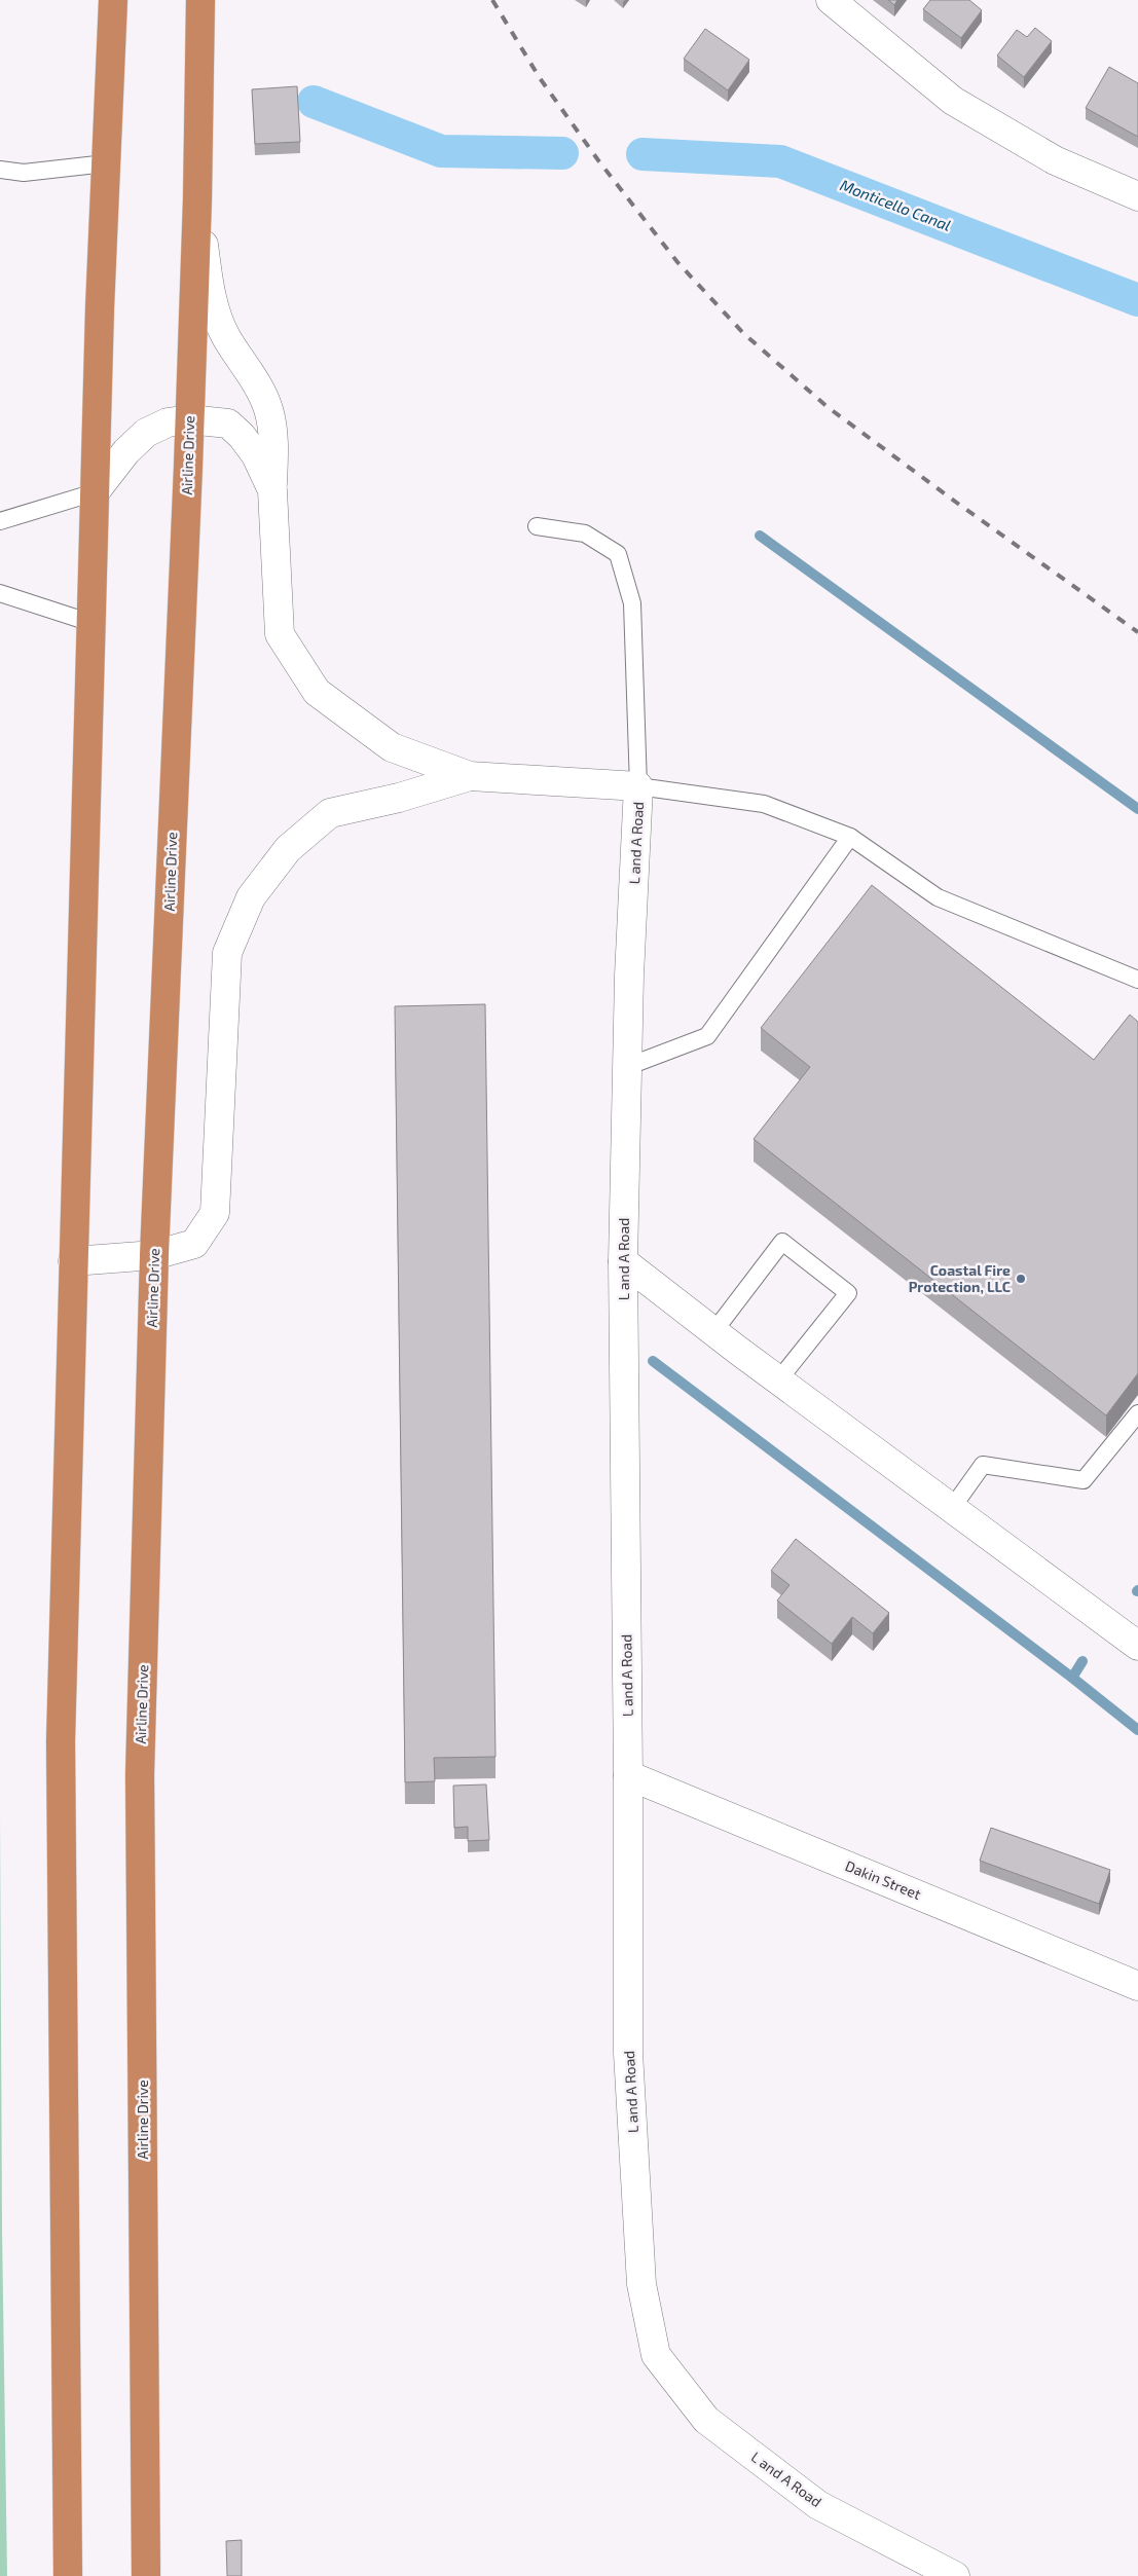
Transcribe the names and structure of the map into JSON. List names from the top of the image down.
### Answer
{
  "streets": {
    "highway": ["Airline Drive"],
    "street": ["L and A Road", "Dakin Street"]
  },
  "crossings": [
    ["L and A Road", "Dakin Street"]
  ],
  "water": ["Monticello Canal"],
  "places": ["Coastal Fire Protection, LLC"]
}
